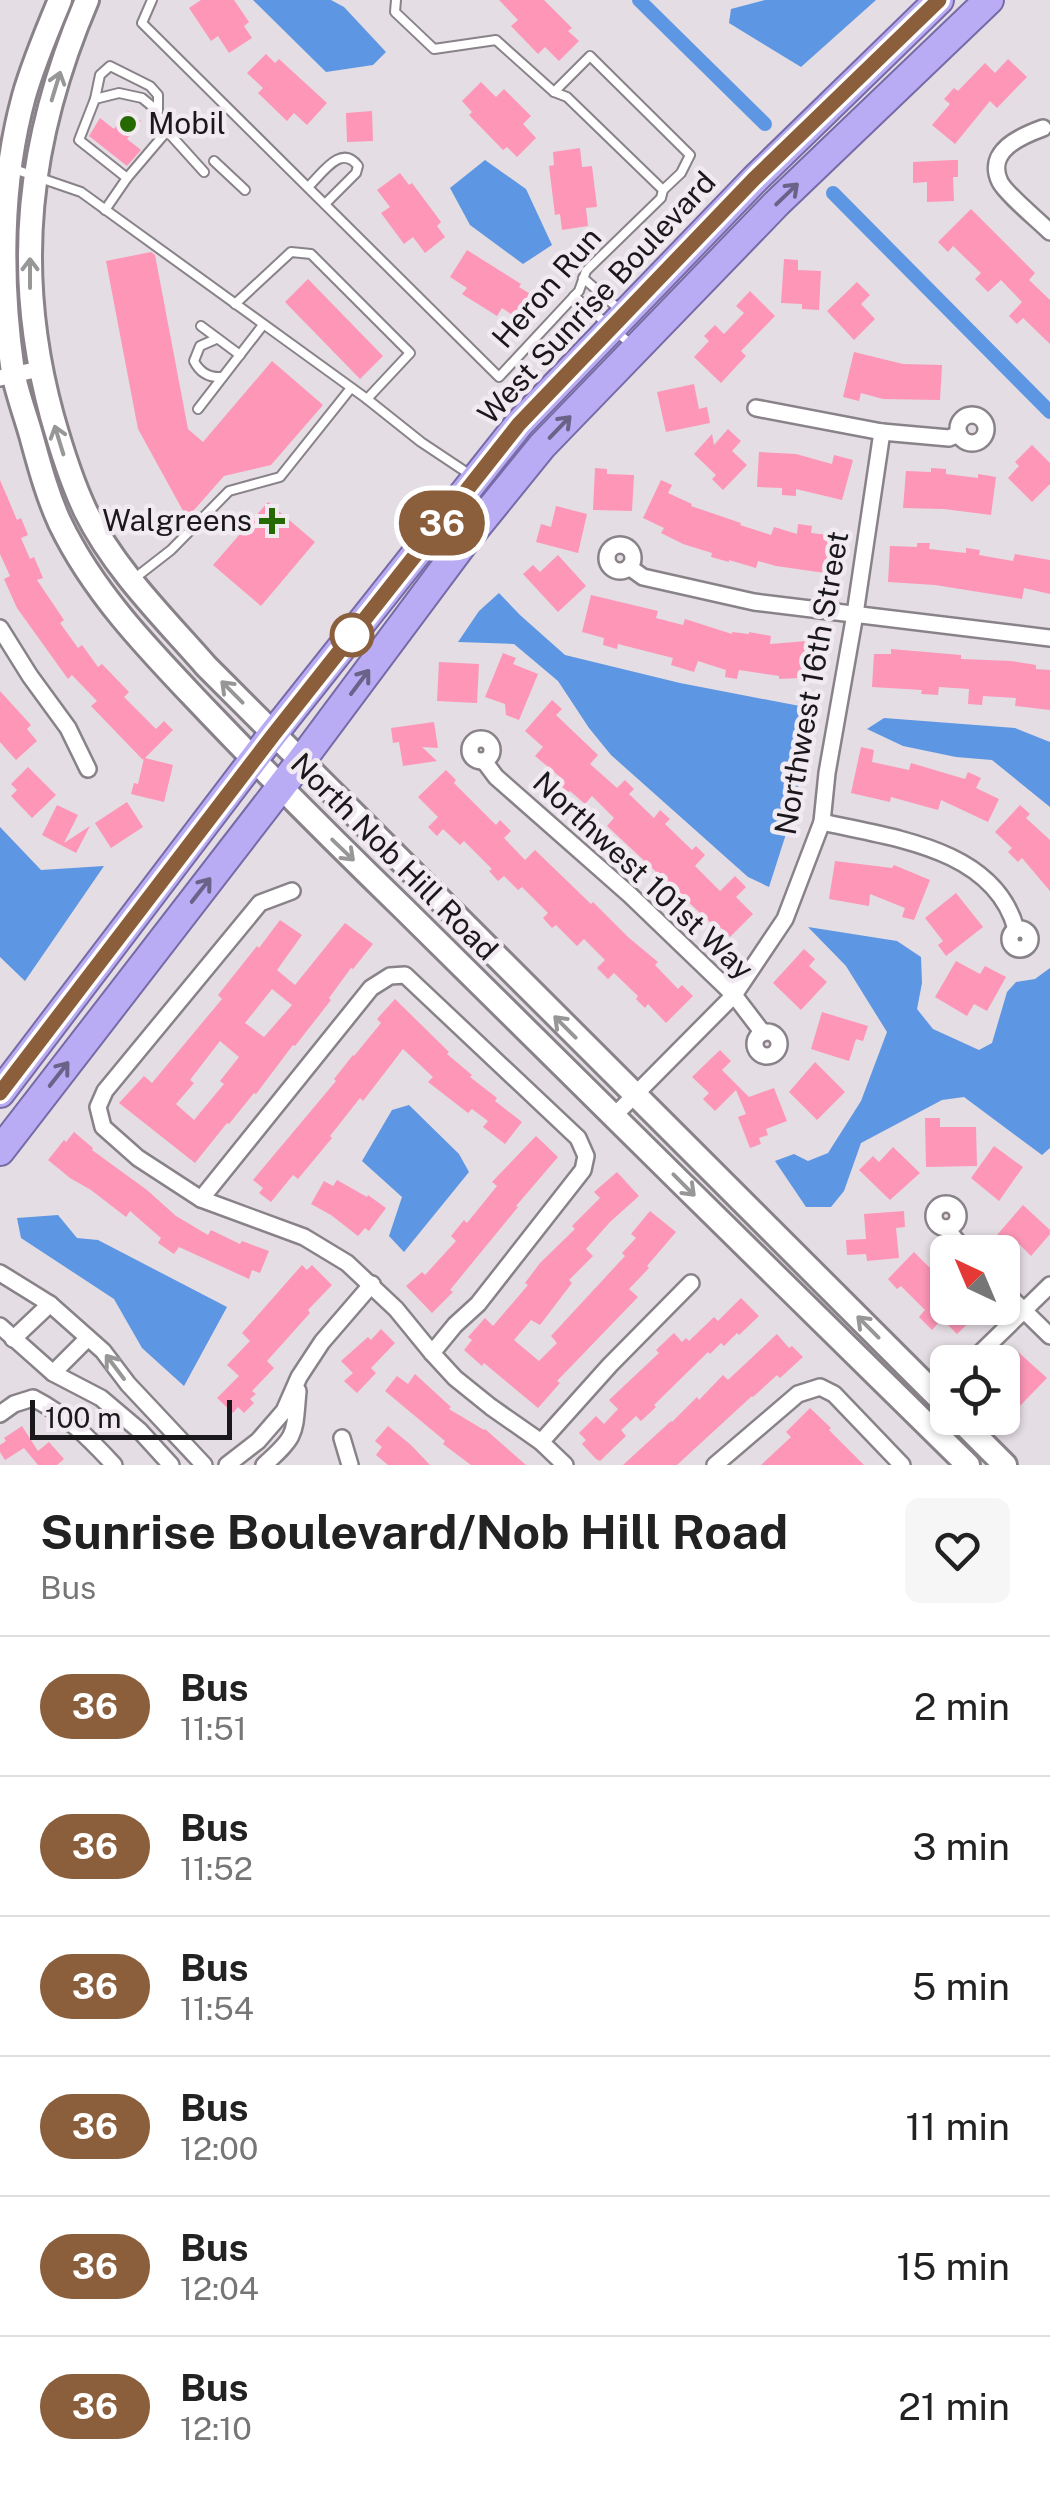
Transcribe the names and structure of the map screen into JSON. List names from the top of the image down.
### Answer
{
  "streets": {
    "highway": ["West Sunrise Boulevard"],
    "main road": ["North Nob Hill Road"],
    "street": ["Northwest 16th Street", "Northwest 101st Way"],
    "lane": ["Heron Run"]
  },
  "crossings": [
    ["West Sunrise Boulevard", "North Nob Hill Road"],
    ["Northwest 16th Street", "North Nob Hill Road"],
    ["Northwest 16th Street", "Northwest 101st Way"]
  ],
  "places": {
    "other": ["Mobil"],
    "health": ["Walgreens"]
  },
  "lines": ["bus line 36"],
  "scale_bar": "100 m",
  "north": "top left",
  "page": {
    "on_map": "36",
    "scale": "100 m",
    "heading": ["Sunrise Boulevard/Nob Hill Road", "Bus"],
    "list": [
      {
        "mark": "36",
        "name": "Bus",
        "note": "11:51",
        "value": "2 min"
      },
      {
        "mark": "36",
        "name": "Bus",
        "note": "11:52",
        "value": "3 min"
      },
      {
        "mark": "36",
        "name": "Bus",
        "note": "11:54",
        "value": "5 min"
      },
      {
        "mark": "36",
        "name": "Bus",
        "note": "12:00",
        "value": "11 min"
      },
      {
        "mark": "36",
        "name": "Bus",
        "note": "12:04",
        "value": "15 min"
      },
      {
        "mark": "36",
        "name": "Bus",
        "note": "12:10",
        "value": "21 min"
      }
    ]
  }
}
